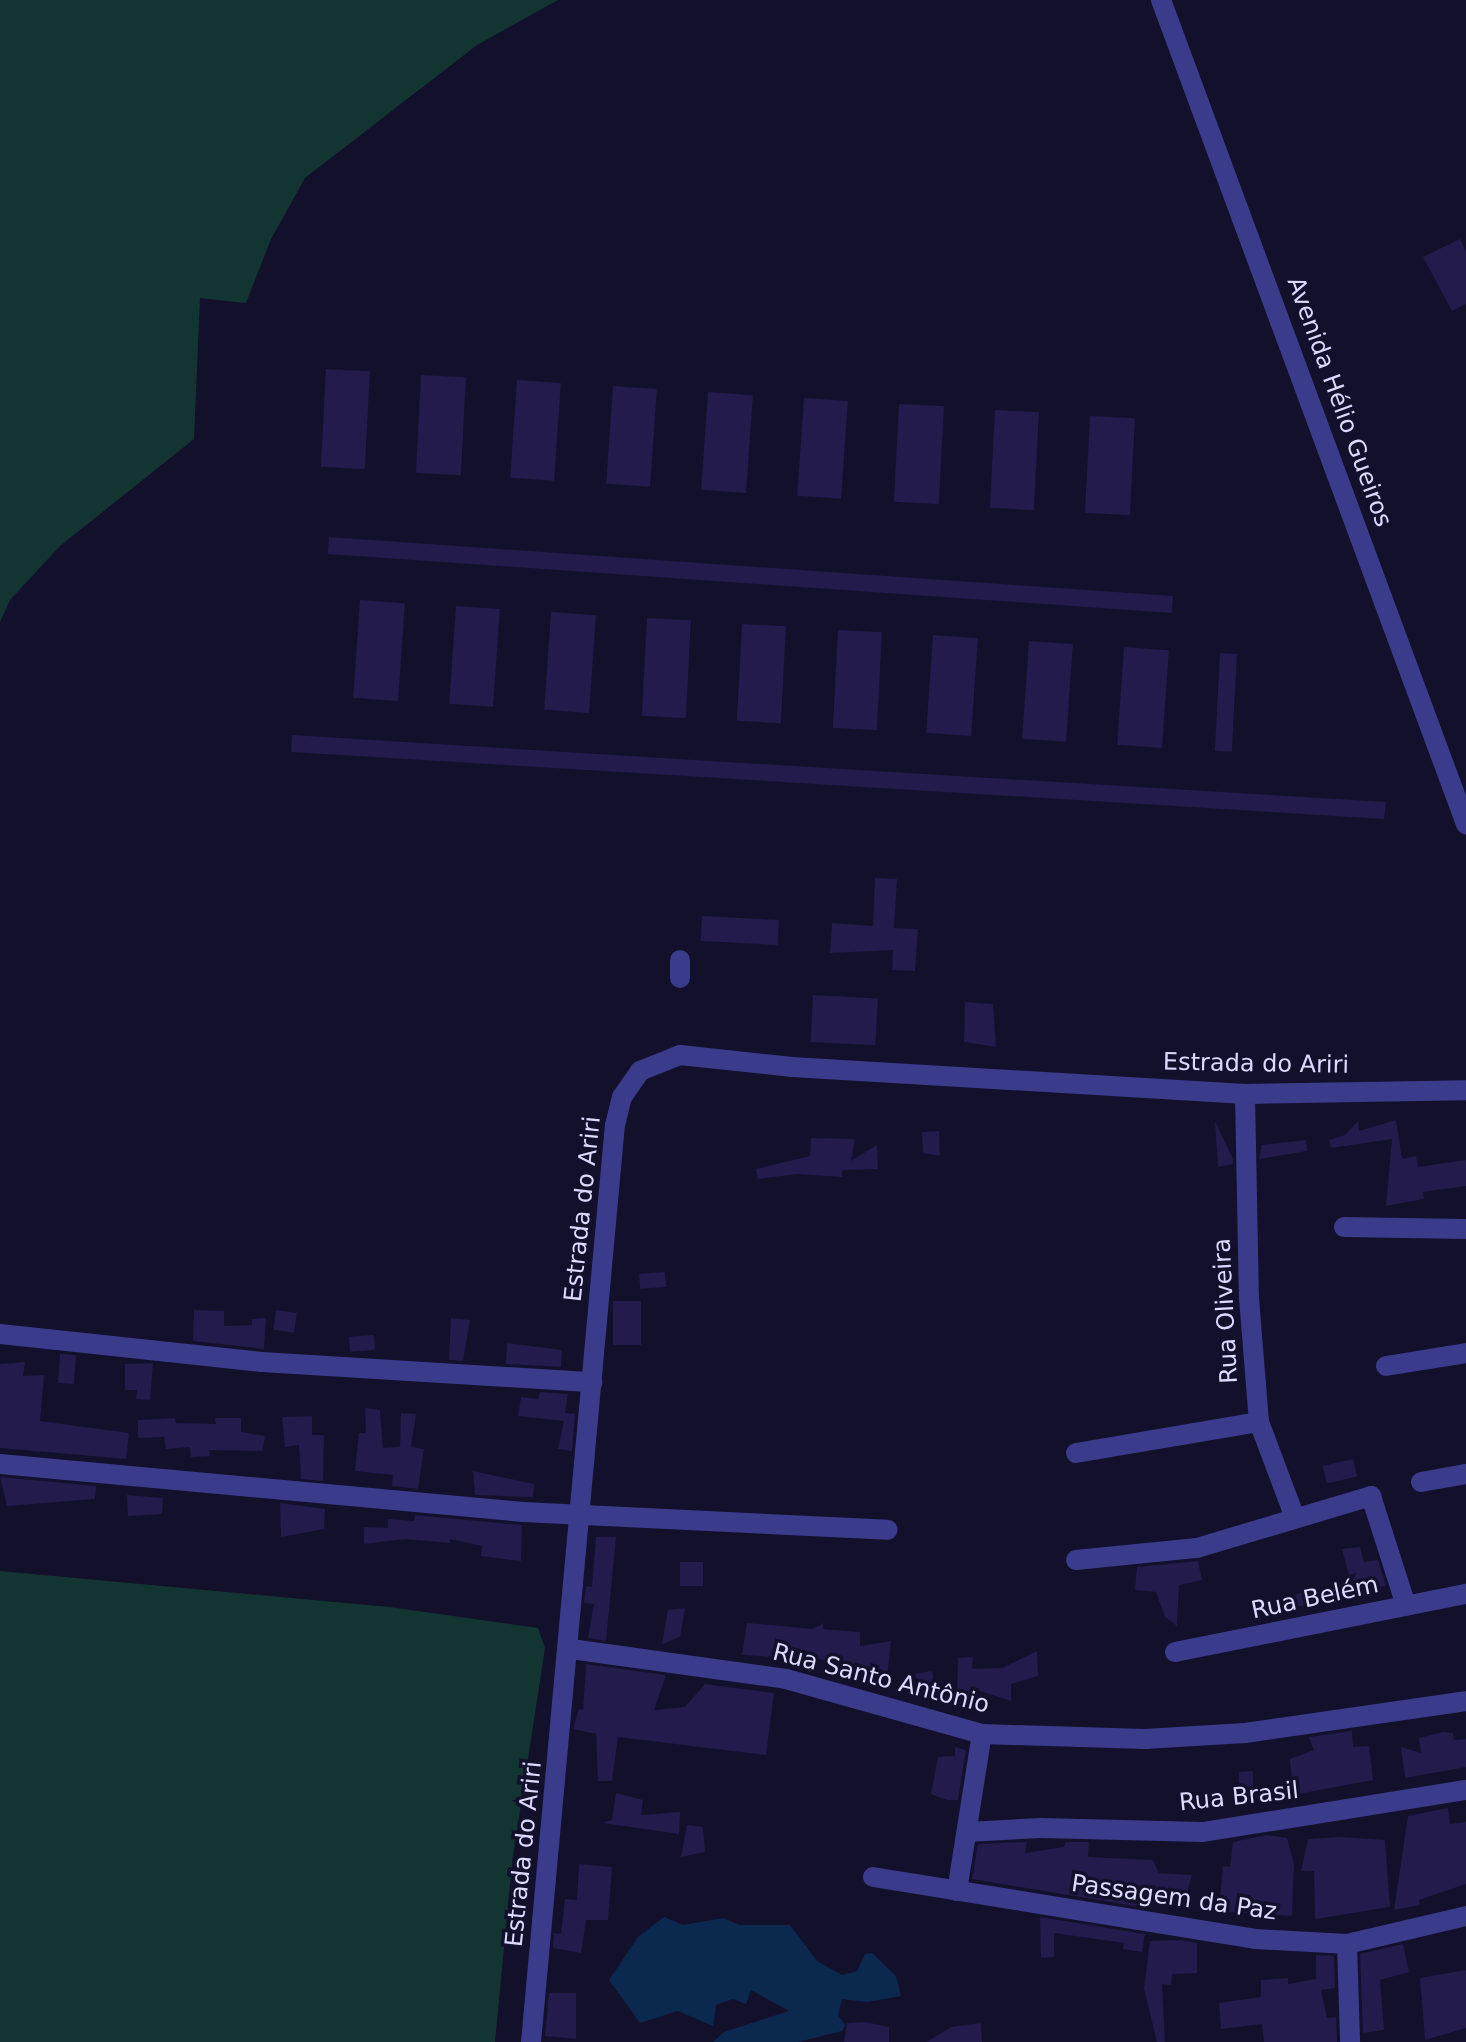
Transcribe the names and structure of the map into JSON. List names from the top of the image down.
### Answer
{
  "streets": {
    "street": [
      "Avenida Hélio Gueiros",
      "Estrada do Ariri",
      "Rua Oliveira",
      "Rua Belém",
      "Rua Santo Antônio",
      "Rua Brasil",
      "Passagem da Paz"
    ]
  },
  "crossings": [
    ["Estrada do Ariri", "Rua Oliveira"],
    ["Estrada do Ariri", "Rua Santo Antônio"]
  ]
}
